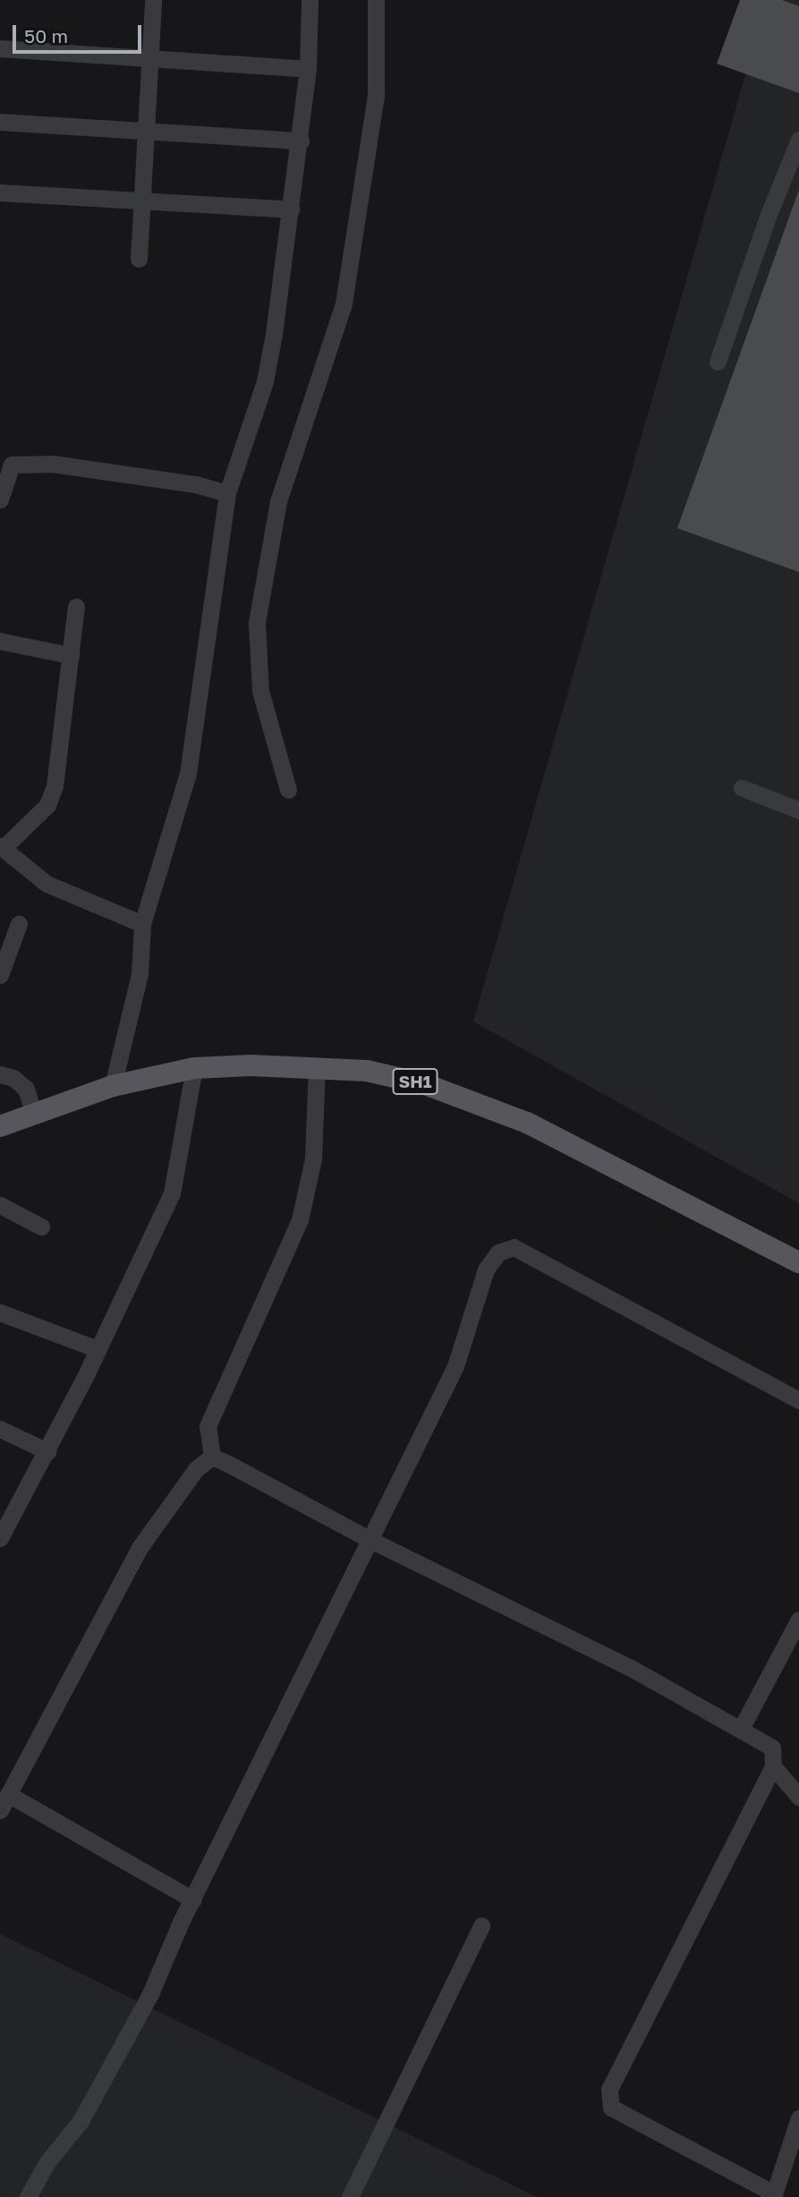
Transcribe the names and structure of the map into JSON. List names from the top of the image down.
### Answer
{
  "streets": {
    "main road": ["SH1"]
  },
  "scale_bar": "50 m"
}
